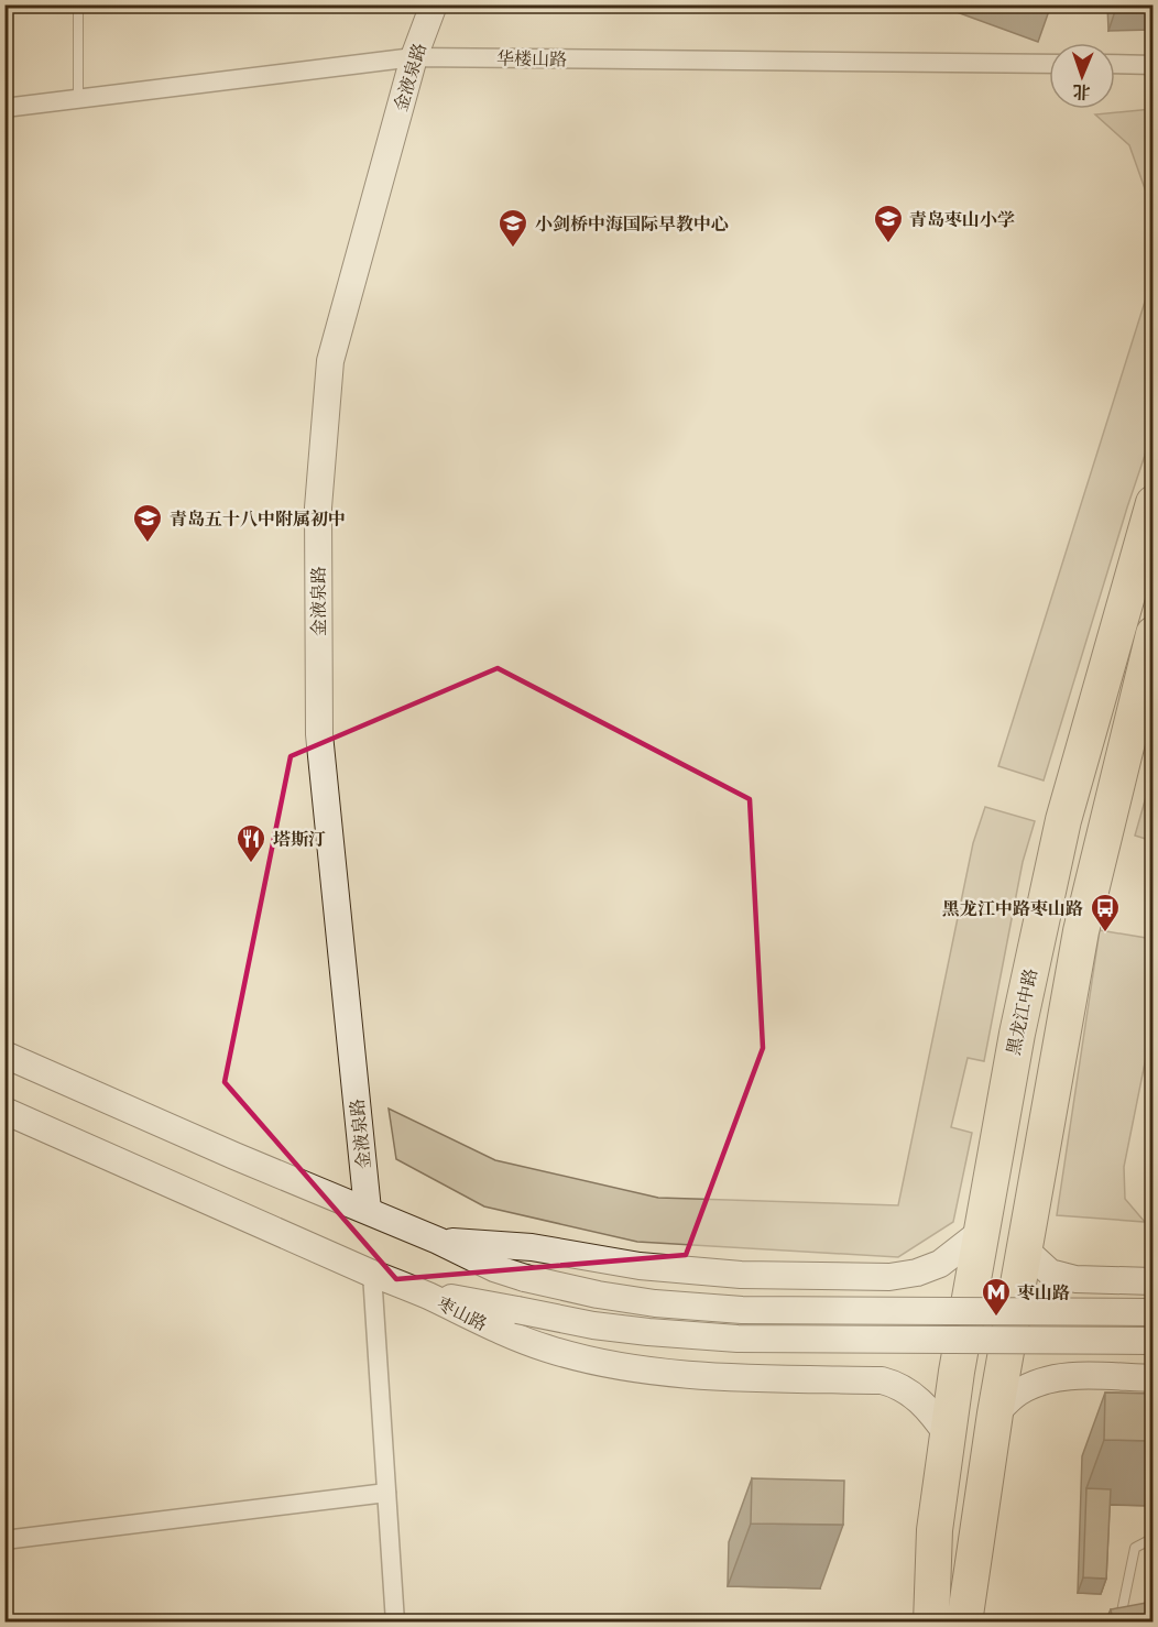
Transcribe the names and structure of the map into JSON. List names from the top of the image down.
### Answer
{
  "streets": {
    "highway": ["黑龙江中路"],
    "street": ["华楼山路", "金液泉路", "枣山路"]
  },
  "crossings": [
    ["华楼山路", "金液泉路"],
    ["黑龙江中路", "枣山路"]
  ],
  "places": {
    "school or university": ["青岛枣山小学", "小剑桥中海国际早教中心", "青岛五十八中附属初中"],
    "restaurant": ["塔斯汀"],
    "bus stop": ["黑龙江中路枣山路"],
    "metro station": ["枣山路"]
  },
  "north": "bottom"
}
